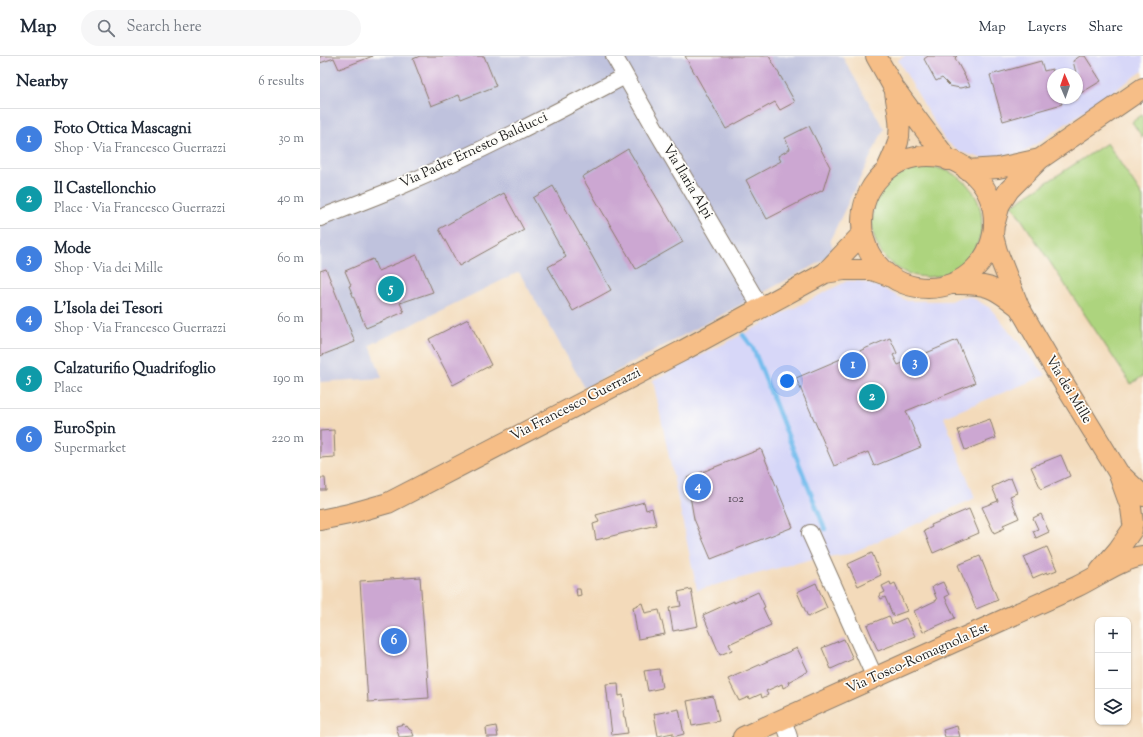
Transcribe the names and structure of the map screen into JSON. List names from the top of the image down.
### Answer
{
  "streets": {
    "main road": ["Via dei Mille", "Via Francesco Guerrazzi", "Via Tosco-Romagnola Est"],
    "street": ["Via Padre Ernesto Balducci", "Via Ilaria Alpi"]
  },
  "crossings": [
    ["Via Padre Ernesto Balducci", "Via Ilaria Alpi"],
    ["Via Ilaria Alpi", "Via Francesco Guerrazzi"],
    ["Via dei Mille", "Via Francesco Guerrazzi"],
    ["Via dei Mille", "Via Tosco-Romagnola Est"]
  ],
  "house_numbers": ["102"],
  "north": "top",
  "page": {
    "header": "Map",
    "search": "Search here",
    "nav": ["Map", "Layers", "Share"],
    "heading": ["Nearby", "6 results"],
    "list": [
      {
        "mark": "1",
        "name": "Foto Ottica Mascagni",
        "note": "Shop · Via Francesco Guerrazzi",
        "value": "30 m"
      },
      {
        "mark": "2",
        "name": "Il Castellonchio",
        "note": "Place · Via Francesco Guerrazzi",
        "value": "40 m"
      },
      {
        "mark": "3",
        "name": "Mode",
        "note": "Shop · Via dei Mille",
        "value": "60 m"
      },
      {
        "mark": "4",
        "name": "L'Isola dei Tesori",
        "note": "Shop · Via Francesco Guerrazzi",
        "value": "60 m"
      },
      {
        "mark": "5",
        "name": "Calzaturifio Quadrifoglio",
        "note": "Place",
        "value": "190 m"
      },
      {
        "mark": "6",
        "name": "EuroSpin",
        "note": "Supermarket",
        "value": "220 m"
      }
    ],
    "pins": [
      "5",
      "3",
      "1",
      "2",
      "4",
      "6"
    ],
    "map_buttons": ["+", "−"]
  }
}
